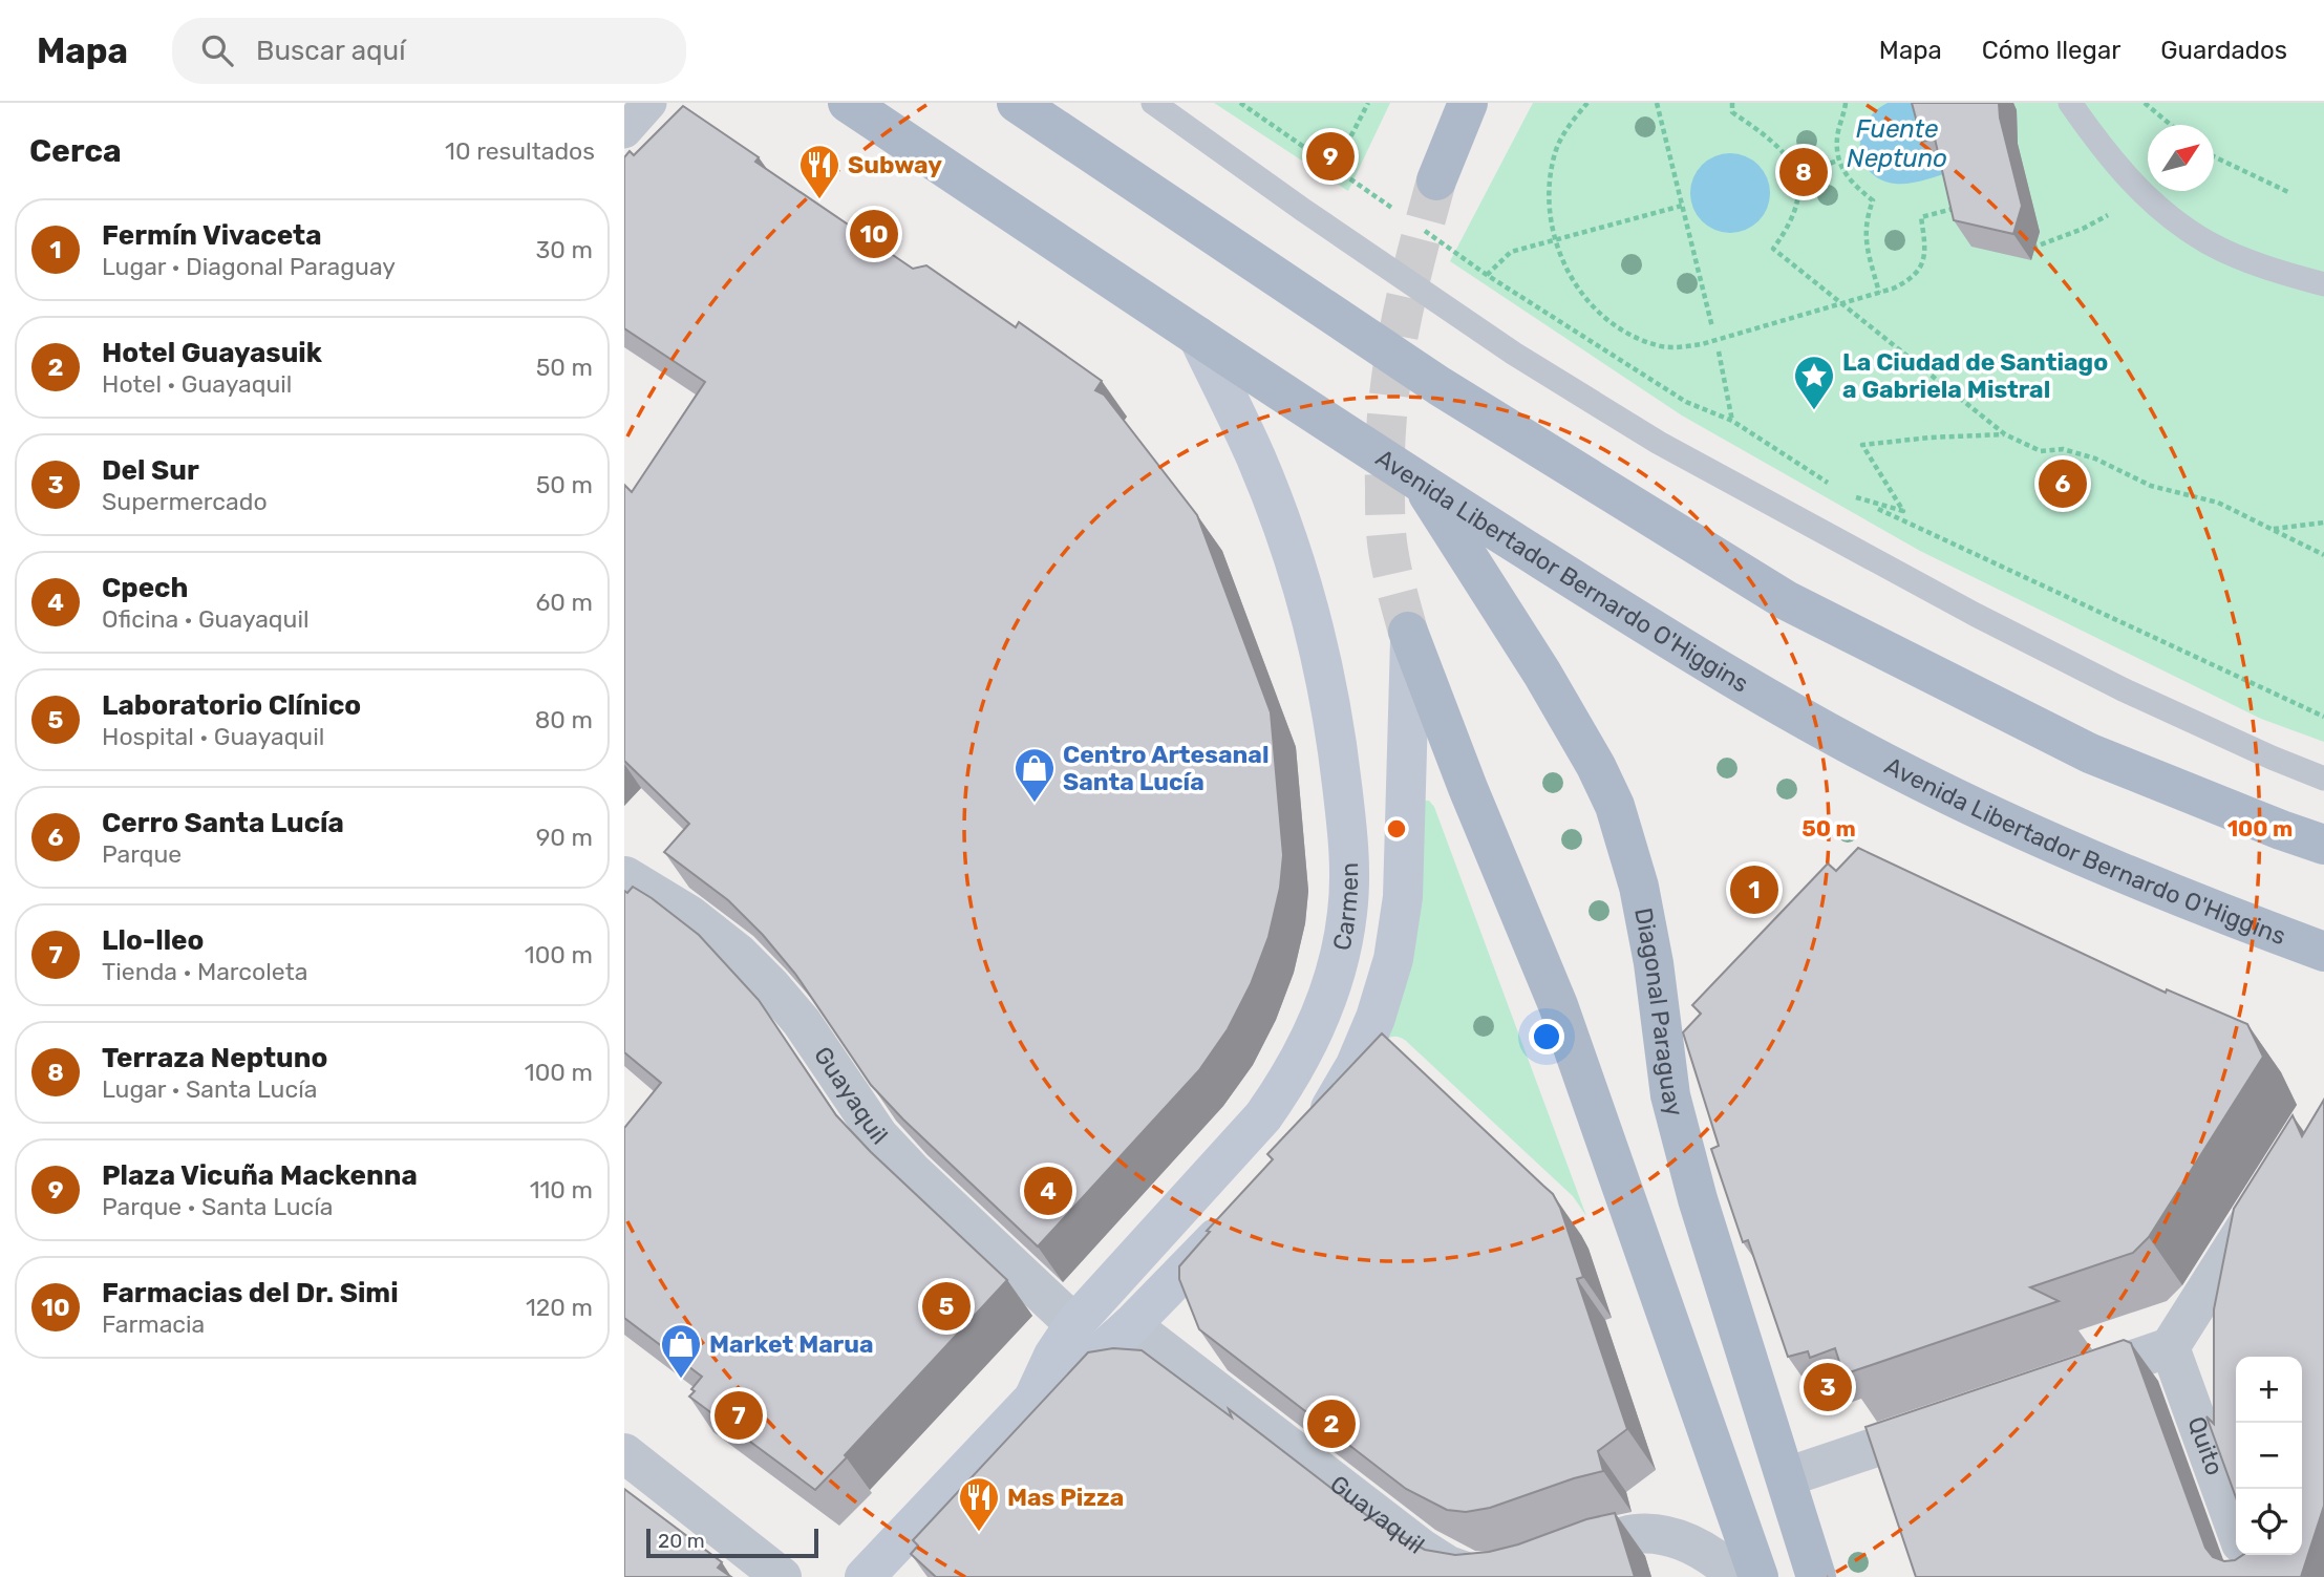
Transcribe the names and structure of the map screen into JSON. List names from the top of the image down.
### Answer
{
  "streets": {
    "main road": ["Avenida Libertador Bernardo O'Higgins", "Carmen", "Diagonal Paraguay"],
    "street": ["Guayaquil", "Quito"]
  },
  "crossings": [
    ["Avenida Libertador Bernardo O'Higgins", "Carmen"],
    ["Avenida Libertador Bernardo O'Higgins", "Diagonal Paraguay"],
    ["Carmen", "Guayaquil"]
  ],
  "water": ["Fuente Neptuno"],
  "places": {
    "restaurant": ["Subway", "Mas Pizza"],
    "place": ["La Ciudad de Santiago a Gabriela Mistral"],
    "shop": ["Centro Artesanal Santa Lucía", "Market Marua"]
  },
  "scale_bar": "20 m",
  "north": "top right",
  "page": {
    "header": "Mapa",
    "search": "Buscar aquí",
    "nav": ["Mapa", "Cómo llegar", "Guardados"],
    "heading": ["Cerca", "10 resultados"],
    "pins": [
      "9",
      "8",
      "10",
      "6",
      "1",
      "4",
      "5",
      "3",
      "7",
      "2"
    ],
    "list": [
      {
        "mark": "1",
        "name": "Fermín Vivaceta",
        "note": "Lugar · Diagonal Paraguay",
        "value": "30 m"
      },
      {
        "mark": "2",
        "name": "Hotel Guayasuik",
        "note": "Hotel · Guayaquil",
        "value": "50 m"
      },
      {
        "mark": "3",
        "name": "Del Sur",
        "note": "Supermercado",
        "value": "50 m"
      },
      {
        "mark": "4",
        "name": "Cpech",
        "note": "Oficina · Guayaquil",
        "value": "60 m"
      },
      {
        "mark": "5",
        "name": "Laboratorio Clínico",
        "note": "Hospital · Guayaquil",
        "value": "80 m"
      },
      {
        "mark": "6",
        "name": "Cerro Santa Lucía",
        "note": "Parque",
        "value": "90 m"
      },
      {
        "mark": "7",
        "name": "Llo-lleo",
        "note": "Tienda · Marcoleta",
        "value": "100 m"
      },
      {
        "mark": "8",
        "name": "Terraza Neptuno",
        "note": "Lugar · Santa Lucía",
        "value": "100 m"
      },
      {
        "mark": "9",
        "name": "Plaza Vicuña Mackenna",
        "note": "Parque · Santa Lucía",
        "value": "110 m"
      },
      {
        "mark": "10",
        "name": "Farmacias del Dr. Simi",
        "note": "Farmacia",
        "value": "120 m"
      }
    ],
    "map_buttons": ["+", "−"],
    "scale": "20 m"
  },
  "rings": ["50 m", "100 m"]
}
